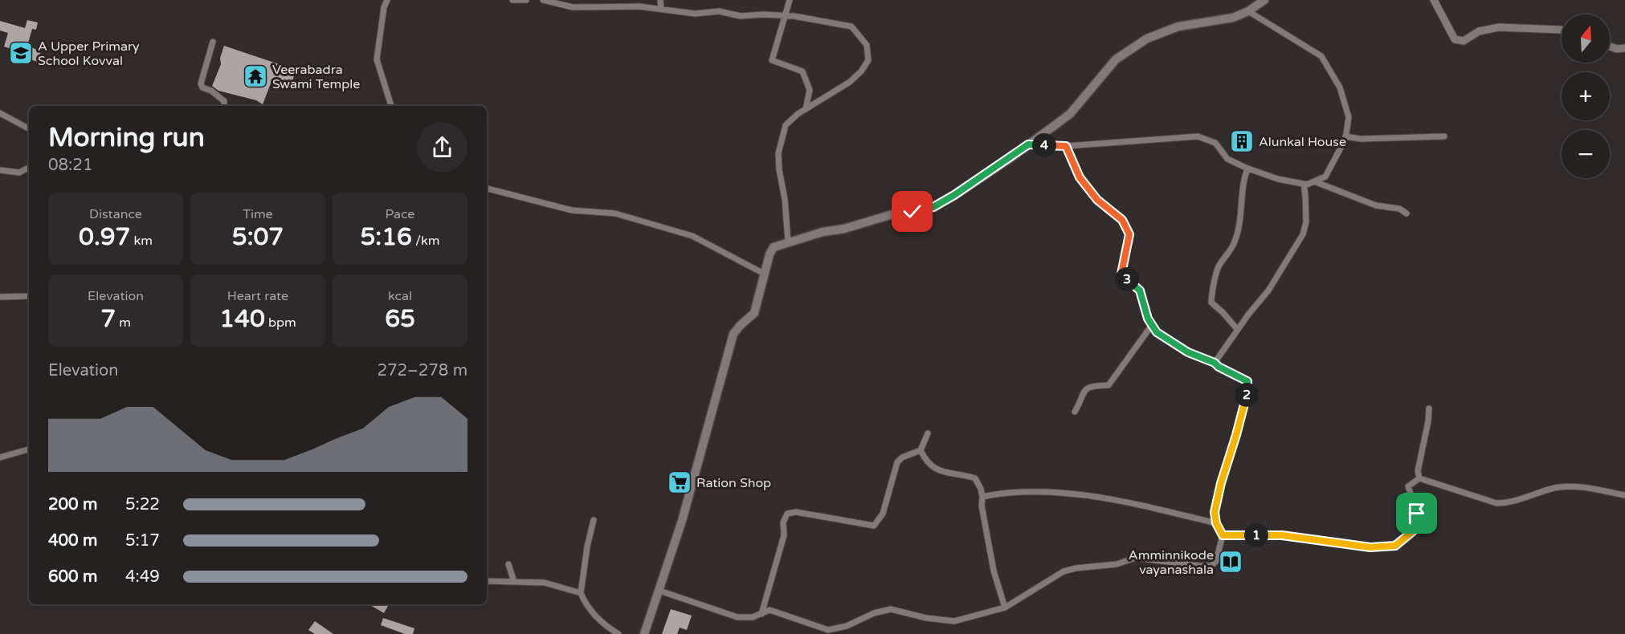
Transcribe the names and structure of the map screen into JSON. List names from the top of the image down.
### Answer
{
  "places": {
    "school or university": ["A Upper Primary School Kovval"],
    "temple": ["Veerabadra Swami Temple"],
    "building": ["Alunkal House"],
    "supermarket": ["Ration Shop"],
    "library": ["Amminnikode vayanashala"]
  },
  "north": "top",
  "page": {
    "map_buttons": ["+", "−"],
    "heading": ["Morning run", "08:21"],
    "pins": [
      "4",
      "3",
      "2",
      "1"
    ],
    "stats": [
      ["Distance", "0.97 km"],
      ["Time", "5:07"],
      ["Pace", "5:16 /km"],
      ["Elevation", "7 m"],
      ["Heart rate", "140 bpm"],
      ["kcal", "65"]
    ],
    "chart": ["Elevation", "272–278 m"],
    "list": [
      {
        "name": "200 m",
        "note": "5:22"
      },
      {
        "name": "400 m",
        "note": "5:17"
      },
      {
        "name": "600 m",
        "note": "4:49"
      }
    ]
  }
}
